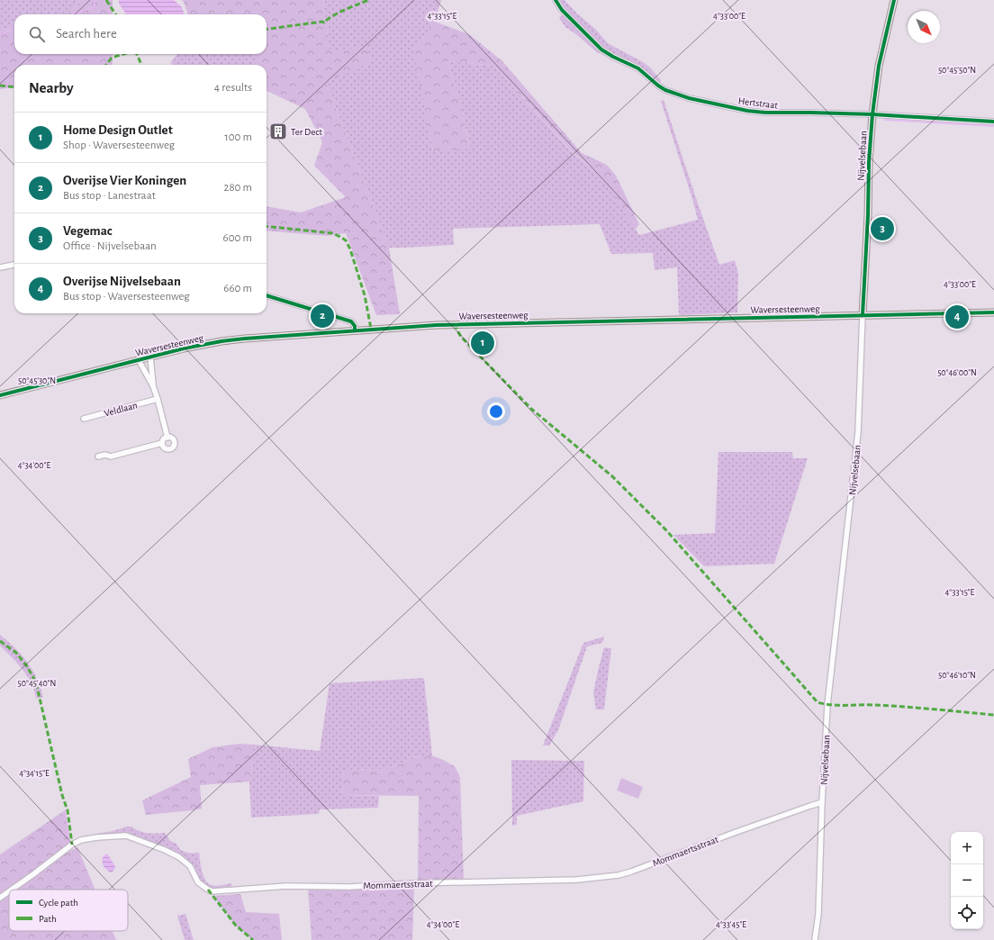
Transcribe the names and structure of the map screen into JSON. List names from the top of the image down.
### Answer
{
  "streets": {
    "main road": ["Nijvelsebaan", "Waversesteenweg"],
    "street": ["Hertstraat", "Veldlaan", "Mommaertsstraat"]
  },
  "crossings": [
    ["Hertstraat", "Nijvelsebaan"],
    ["Nijvelsebaan", "Waversesteenweg"],
    ["Nijvelsebaan", "Mommaertsstraat"]
  ],
  "places": {
    "building": ["Ter Dect"]
  },
  "legend": ["Cycle path", "Path"],
  "north": "bottom right",
  "page": {
    "search": "Search here",
    "heading": ["Nearby", "4 results"],
    "list": [
      {
        "mark": "1",
        "name": "Home Design Outlet",
        "note": "Shop · Waversesteenweg",
        "value": "100 m"
      },
      {
        "mark": "2",
        "name": "Overijse Vier Koningen",
        "note": "Bus stop · Lanestraat",
        "value": "280 m"
      },
      {
        "mark": "3",
        "name": "Vegemac",
        "note": "Office · Nijvelsebaan",
        "value": "600 m"
      },
      {
        "mark": "4",
        "name": "Overijse Nijvelsebaan",
        "note": "Bus stop · Waversesteenweg",
        "value": "660 m"
      }
    ],
    "pins": [
      "3",
      "2",
      "4",
      "1"
    ],
    "map_buttons": ["+", "−"]
  },
  "coordinates": [
    "4°33'00\"E",
    "4°33'15\"E",
    "50°45'50\"N",
    "50°46'00\"N",
    "50°45'30\"N",
    "4°34'00\"E",
    "50°46'10\"N",
    "50°45'40\"N",
    "4°34'15\"E",
    "4°33'45\"E"
  ]
}
